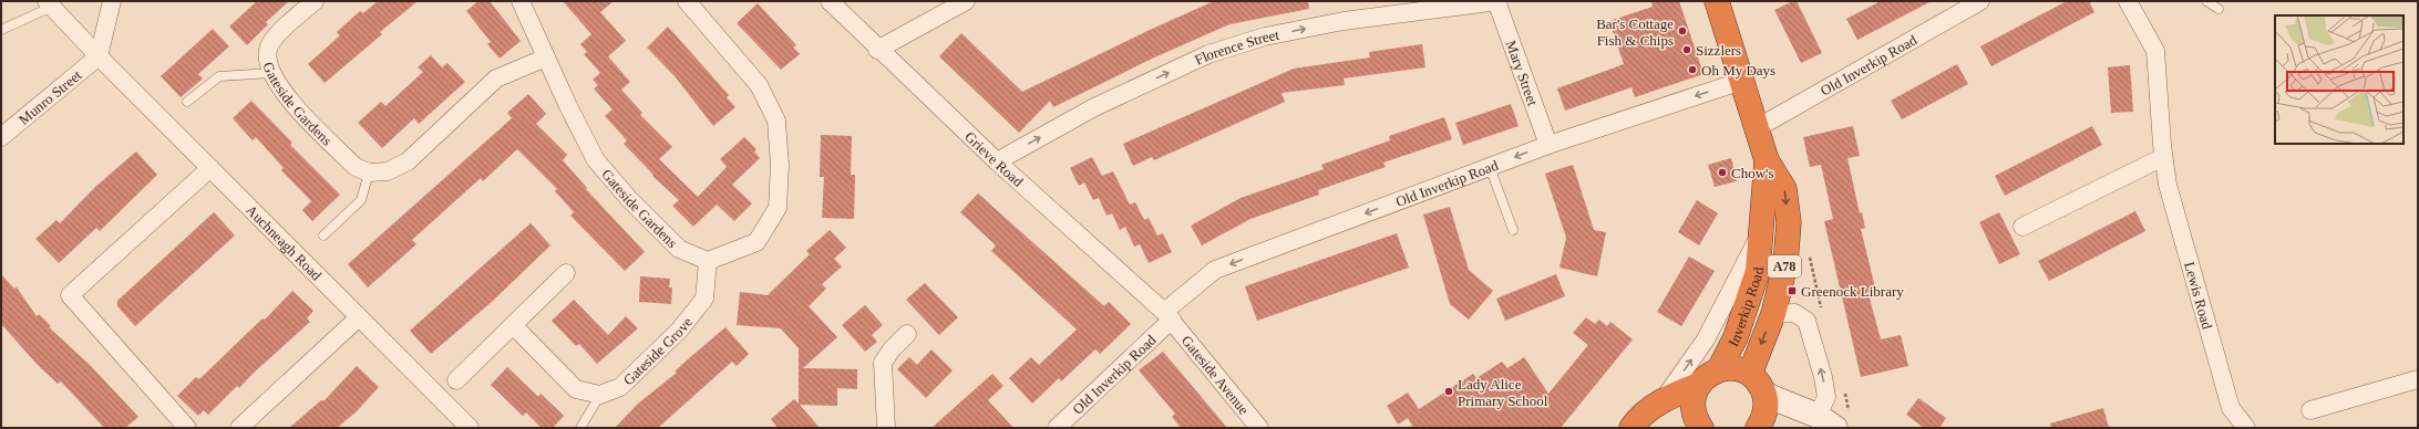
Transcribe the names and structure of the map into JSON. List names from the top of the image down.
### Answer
{
  "streets": {
    "highway": ["A78", "Inverkip Road"],
    "street": [
      "Florence Street",
      "Old Inverkip Road",
      "Mary Street",
      "Munro Street",
      "Gateside Gardens",
      "Grieve Road",
      "Auchneagh Road",
      "Lewis Road",
      "Gateside Grove",
      "Gateside Avenue"
    ]
  },
  "crossings": [
    ["Florence Street", "Mary Street"],
    ["Florence Street", "Grieve Road"],
    ["Old Inverkip Road", "Mary Street"],
    ["Old Inverkip Road", "Grieve Road"],
    ["Old Inverkip Road", "Inverkip Road"],
    ["Old Inverkip Road", "Gateside Avenue"],
    ["Munro Street", "Auchneagh Road"],
    ["Gateside Gardens", "Gateside Grove"],
    ["Grieve Road", "Gateside Avenue"]
  ],
  "one_way": ["Florence Street", "Old Inverkip Road"],
  "places": {
    "other": [
      "Bar's Cottage Fish & Chips",
      "Sizzlers",
      "Oh My Days",
      "Chow's",
      "Lady Alice Primary School"
    ],
    "transit": ["Greenock Library"]
  }
}
